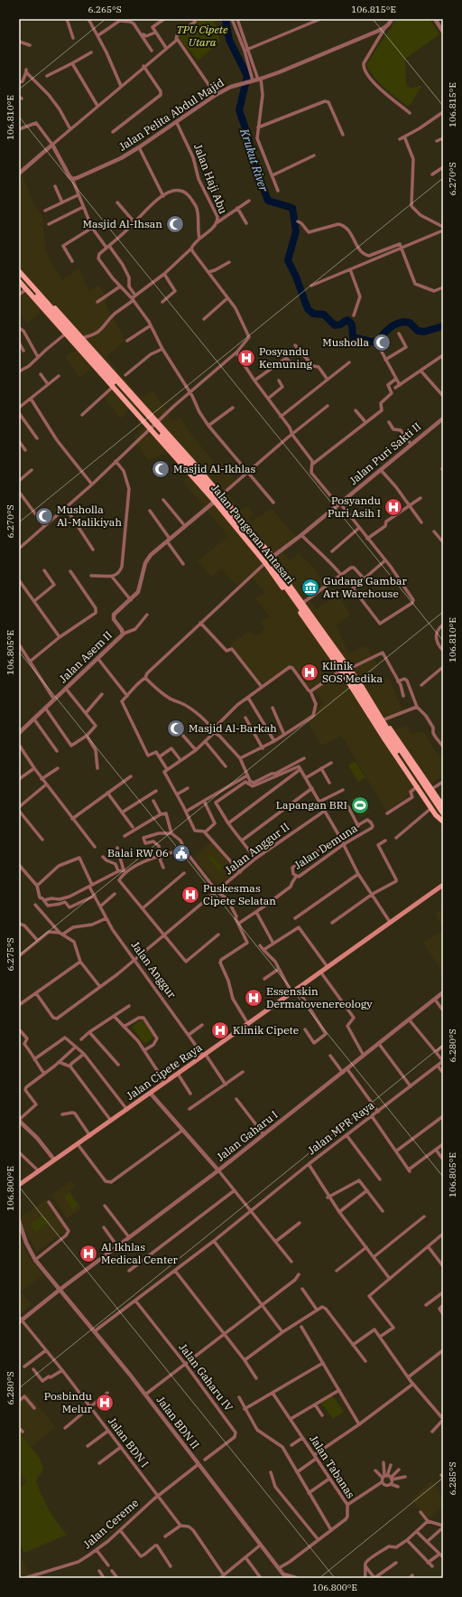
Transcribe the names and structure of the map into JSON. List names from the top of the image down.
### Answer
{
  "streets": {
    "main road": ["Jalan Pangeran Antasari", "Jalan Cipete Raya"],
    "street": [
      "Jalan Pelita Abdul Majid",
      "Jalan Haji Abu",
      "Jalan Puri Sakti II",
      "Jalan Asem II",
      "Jalan Demuna",
      "Jalan Anggur II",
      "Jalan Anggur",
      "Jalan MPR Raya",
      "Jalan Gaharu I",
      "Jalan Gaharu IV",
      "Jalan BDN II",
      "Jalan BDN I",
      "Jalan Tabanas",
      "Jalan Cereme"
    ]
  },
  "crossings": [
    ["Jalan Pelita Abdul Majid", "Jalan Haji Abu"],
    ["Jalan Haji Abu", "Jalan Pangeran Antasari"],
    ["Jalan Puri Sakti II", "Jalan Pangeran Antasari"],
    ["Jalan Pangeran Antasari", "Jalan Asem II"],
    ["Jalan Anggur II", "Jalan Anggur"],
    ["Jalan Anggur", "Jalan Cipete Raya"],
    ["Jalan MPR Raya", "Jalan Gaharu IV"],
    ["Jalan MPR Raya", "Jalan BDN II"],
    ["Jalan Gaharu I", "Jalan BDN II"],
    ["Jalan Gaharu I", "Jalan BDN I"],
    ["Jalan BDN II", "Jalan BDN I"],
    ["Jalan BDN II", "Jalan Tabanas"],
    ["Jalan BDN II", "Jalan Cereme"],
    ["Jalan BDN I", "Jalan Cereme"]
  ],
  "water": ["Krukut River"],
  "parks": ["TPU Cipete Utara"],
  "places": {
    "mosque": [
      "Masjid Al-Ihsan",
      "Musholla",
      "Masjid Al-Ikhlas",
      "Musholla Al-Malikiyah",
      "Masjid Al-Barkah"
    ],
    "hospital": [
      "Posyandu Kemuning",
      "Posyandu Puri Asih I",
      "Klinik SOS Medika",
      "Puskesmas Cipete Selatan",
      "Essenskin Dermatovenereology",
      "Klinik Cipete",
      "Al Ikhlas Medical Center",
      "Posbindu Melur"
    ],
    "museum": ["Gudang Gambar Art Warehouse"],
    "sports": ["Lapangan BRI"],
    "public building": ["Balai RW 06"]
  },
  "coordinates": [
    "6.265°S",
    "106.815°E",
    "106.810°E",
    "6.270°S",
    "106.805°E",
    "6.275°S",
    "6.280°S",
    "106.800°E",
    "6.285°S"
  ]
}
